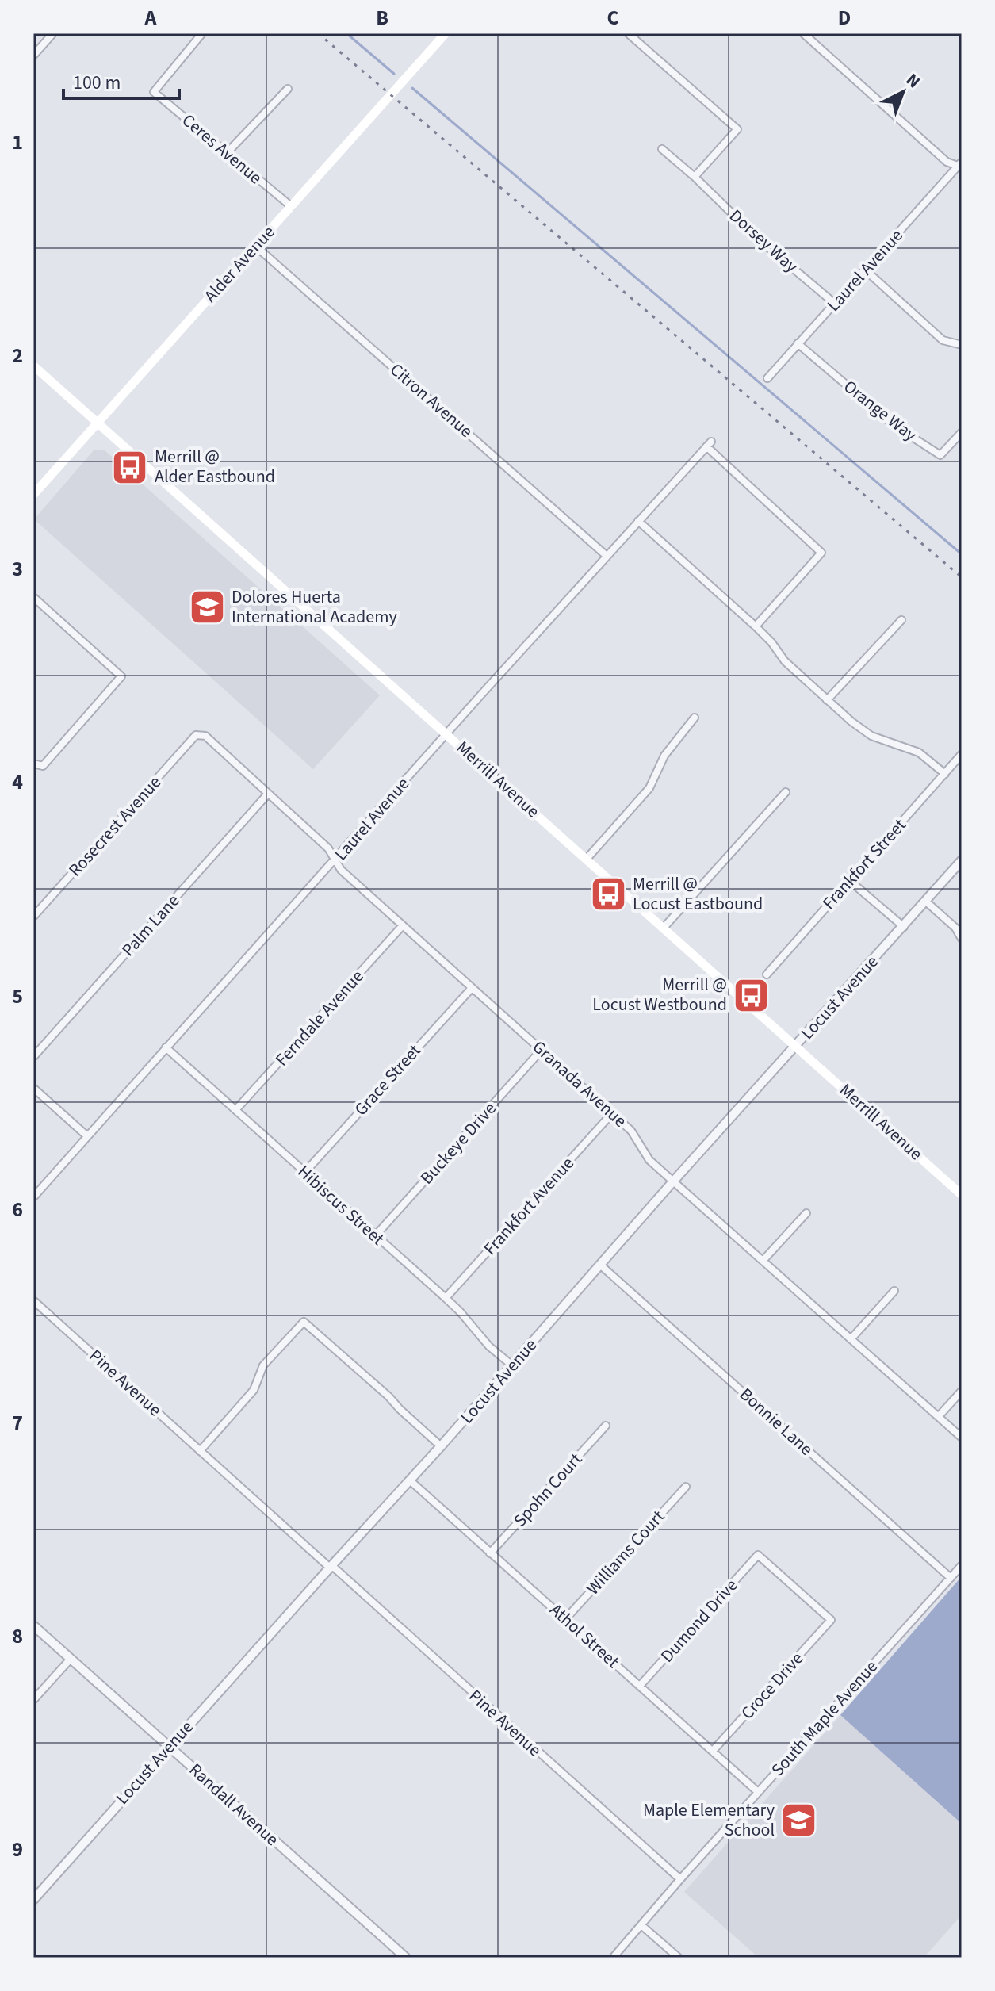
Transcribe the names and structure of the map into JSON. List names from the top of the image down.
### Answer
{
  "streets": {
    "main road": ["Alder Avenue", "Merrill Avenue"],
    "street": [
      "Ceres Avenue",
      "Dorsey Way",
      "Laurel Avenue",
      "Citron Avenue",
      "Orange Way",
      "Rosecrest Avenue",
      "Frankfort Street",
      "Palm Lane",
      "Locust Avenue",
      "Ferndale Avenue",
      "Grace Street",
      "Granada Avenue",
      "Buckeye Drive",
      "Hibiscus Street",
      "Frankfort Avenue",
      "Pine Avenue",
      "Bonnie Lane",
      "Spohn Court",
      "Williams Court",
      "Dumond Drive",
      "Athol Street",
      "Croce Drive",
      "South Maple Avenue",
      "Randall Avenue"
    ]
  },
  "crossings": [
    ["Ceres Avenue", "Alder Avenue"],
    ["Dorsey Way", "Laurel Avenue"],
    ["Alder Avenue", "Citron Avenue"],
    ["Alder Avenue", "Merrill Avenue"],
    ["Laurel Avenue", "Citron Avenue"],
    ["Laurel Avenue", "Orange Way"],
    ["Laurel Avenue", "Merrill Avenue"],
    ["Laurel Avenue", "Granada Avenue"],
    ["Laurel Avenue", "Hibiscus Street"],
    ["Merrill Avenue", "Locust Avenue"],
    ["Rosecrest Avenue", "Granada Avenue"],
    ["Palm Lane", "Granada Avenue"],
    ["Locust Avenue", "Granada Avenue"],
    ["Locust Avenue", "Hibiscus Street"],
    ["Locust Avenue", "Pine Avenue"],
    ["Locust Avenue", "Bonnie Lane"],
    ["Locust Avenue", "Athol Street"],
    ["Locust Avenue", "Randall Avenue"],
    ["Ferndale Avenue", "Granada Avenue"],
    ["Ferndale Avenue", "Hibiscus Street"],
    ["Grace Street", "Granada Avenue"],
    ["Grace Street", "Hibiscus Street"],
    ["Granada Avenue", "Buckeye Drive"],
    ["Granada Avenue", "Frankfort Avenue"],
    ["Buckeye Drive", "Hibiscus Street"],
    ["Hibiscus Street", "Frankfort Avenue"],
    ["Pine Avenue", "South Maple Avenue"],
    ["Bonnie Lane", "South Maple Avenue"],
    ["Spohn Court", "Athol Street"],
    ["Williams Court", "Athol Street"],
    ["Dumond Drive", "Athol Street"],
    ["Dumond Drive", "Croce Drive"],
    ["Athol Street", "Croce Drive"],
    ["Athol Street", "South Maple Avenue"]
  ],
  "places": {
    "bus stop": ["Merrill @ Alder Eastbound", "Merrill @ Locust Eastbound", "Merrill @ Locust Westbound"],
    "school or university": ["Dolores Huerta International Academy", "Maple Elementary School"]
  },
  "scale_bar": "100 m",
  "north": "top right",
  "grid": {
    "columns": [
      "A",
      "B",
      "C",
      "D"
    ],
    "rows": [
      "1",
      "2",
      "3",
      "4",
      "5",
      "6",
      "7",
      "8",
      "9"
    ]
  }
}
